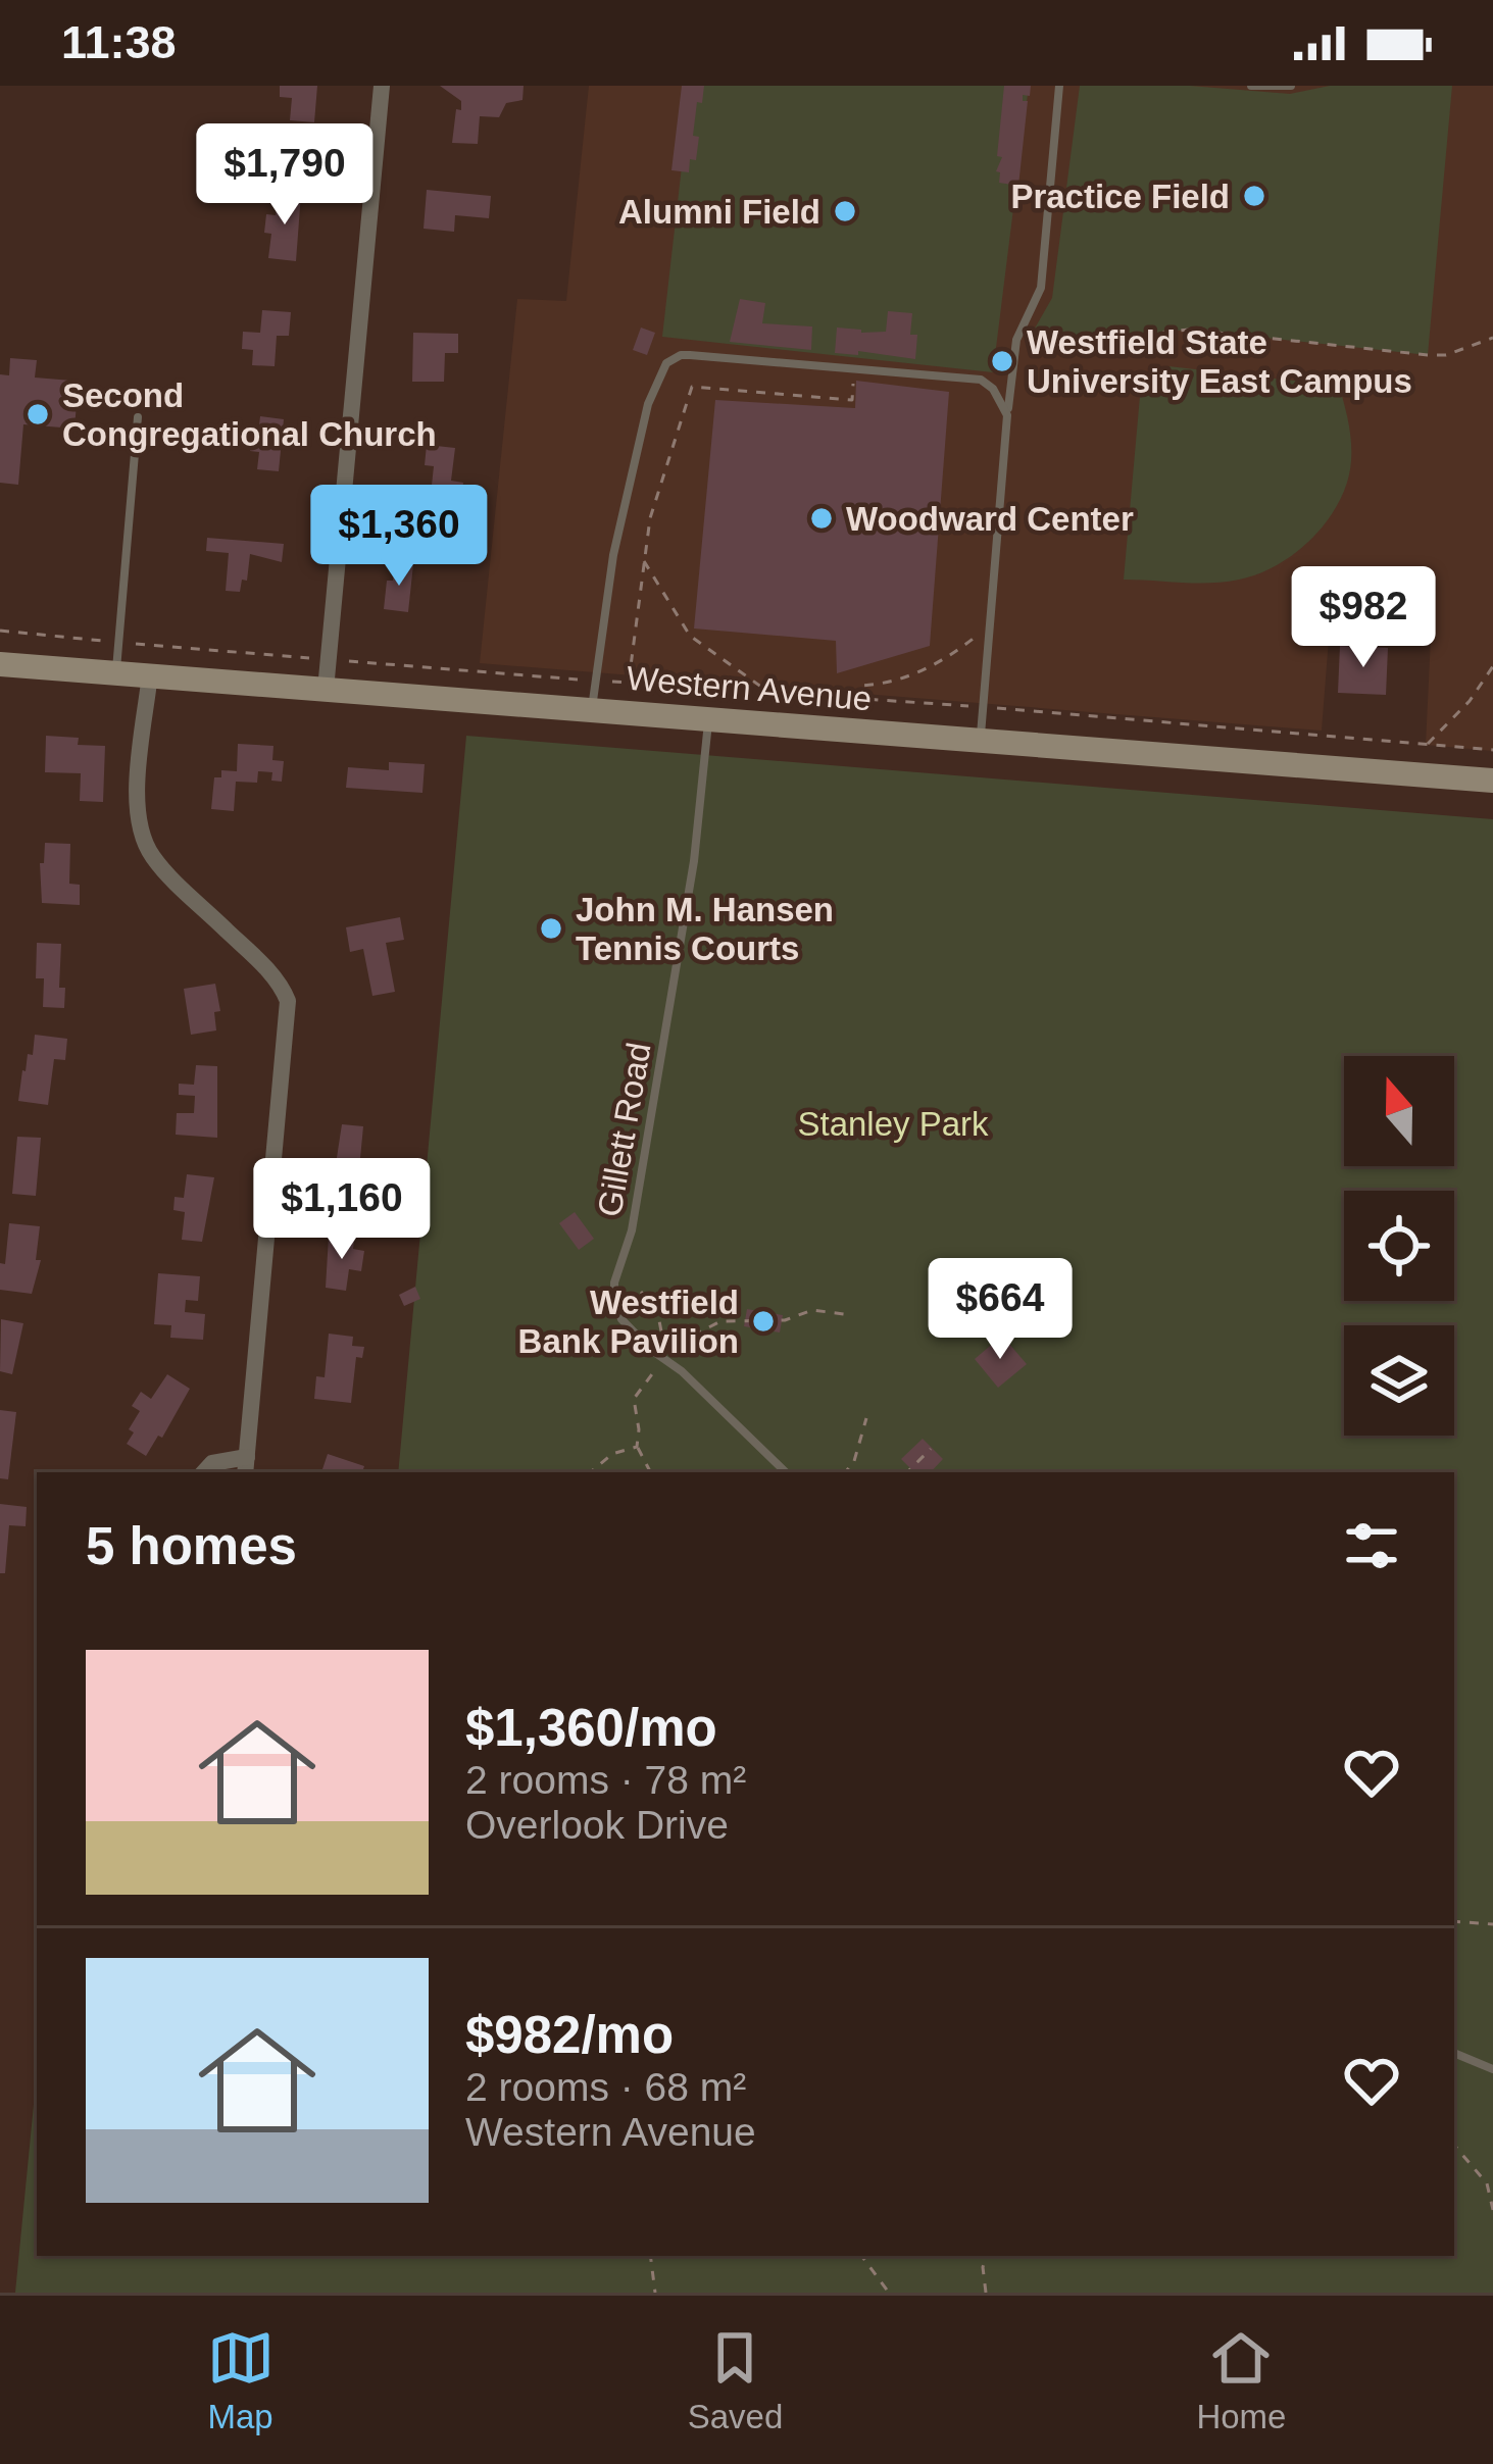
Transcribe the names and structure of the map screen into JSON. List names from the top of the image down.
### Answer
{
  "streets": {
    "main road": ["Western Avenue"],
    "lane": ["Gillett Road"]
  },
  "crossings": [
    ["Western Avenue", "Gillett Road"]
  ],
  "parks": ["Stanley Park"],
  "places": [
    "Practice Field",
    "Alumni Field",
    "Westfield State University East Campus",
    "Second Congregational Church",
    "Woodward Center",
    "John M. Hansen Tennis Courts",
    "Westfield Bank Pavilion"
  ],
  "north": "top",
  "page": {
    "status": "11:38",
    "price": [
      "$1,790",
      "$1,360",
      "$982",
      "$1,160",
      "$664"
    ],
    "heading": "5 homes",
    "list": [
      {
        "name": "$1,360/mo",
        "note": "2 rooms · 78 m² · Overlook Drive"
      },
      {
        "name": "$982/mo",
        "note": "2 rooms · 68 m² · Western Avenue"
      }
    ],
    "tabs": ["Map", "Saved", "Home"]
  }
}
